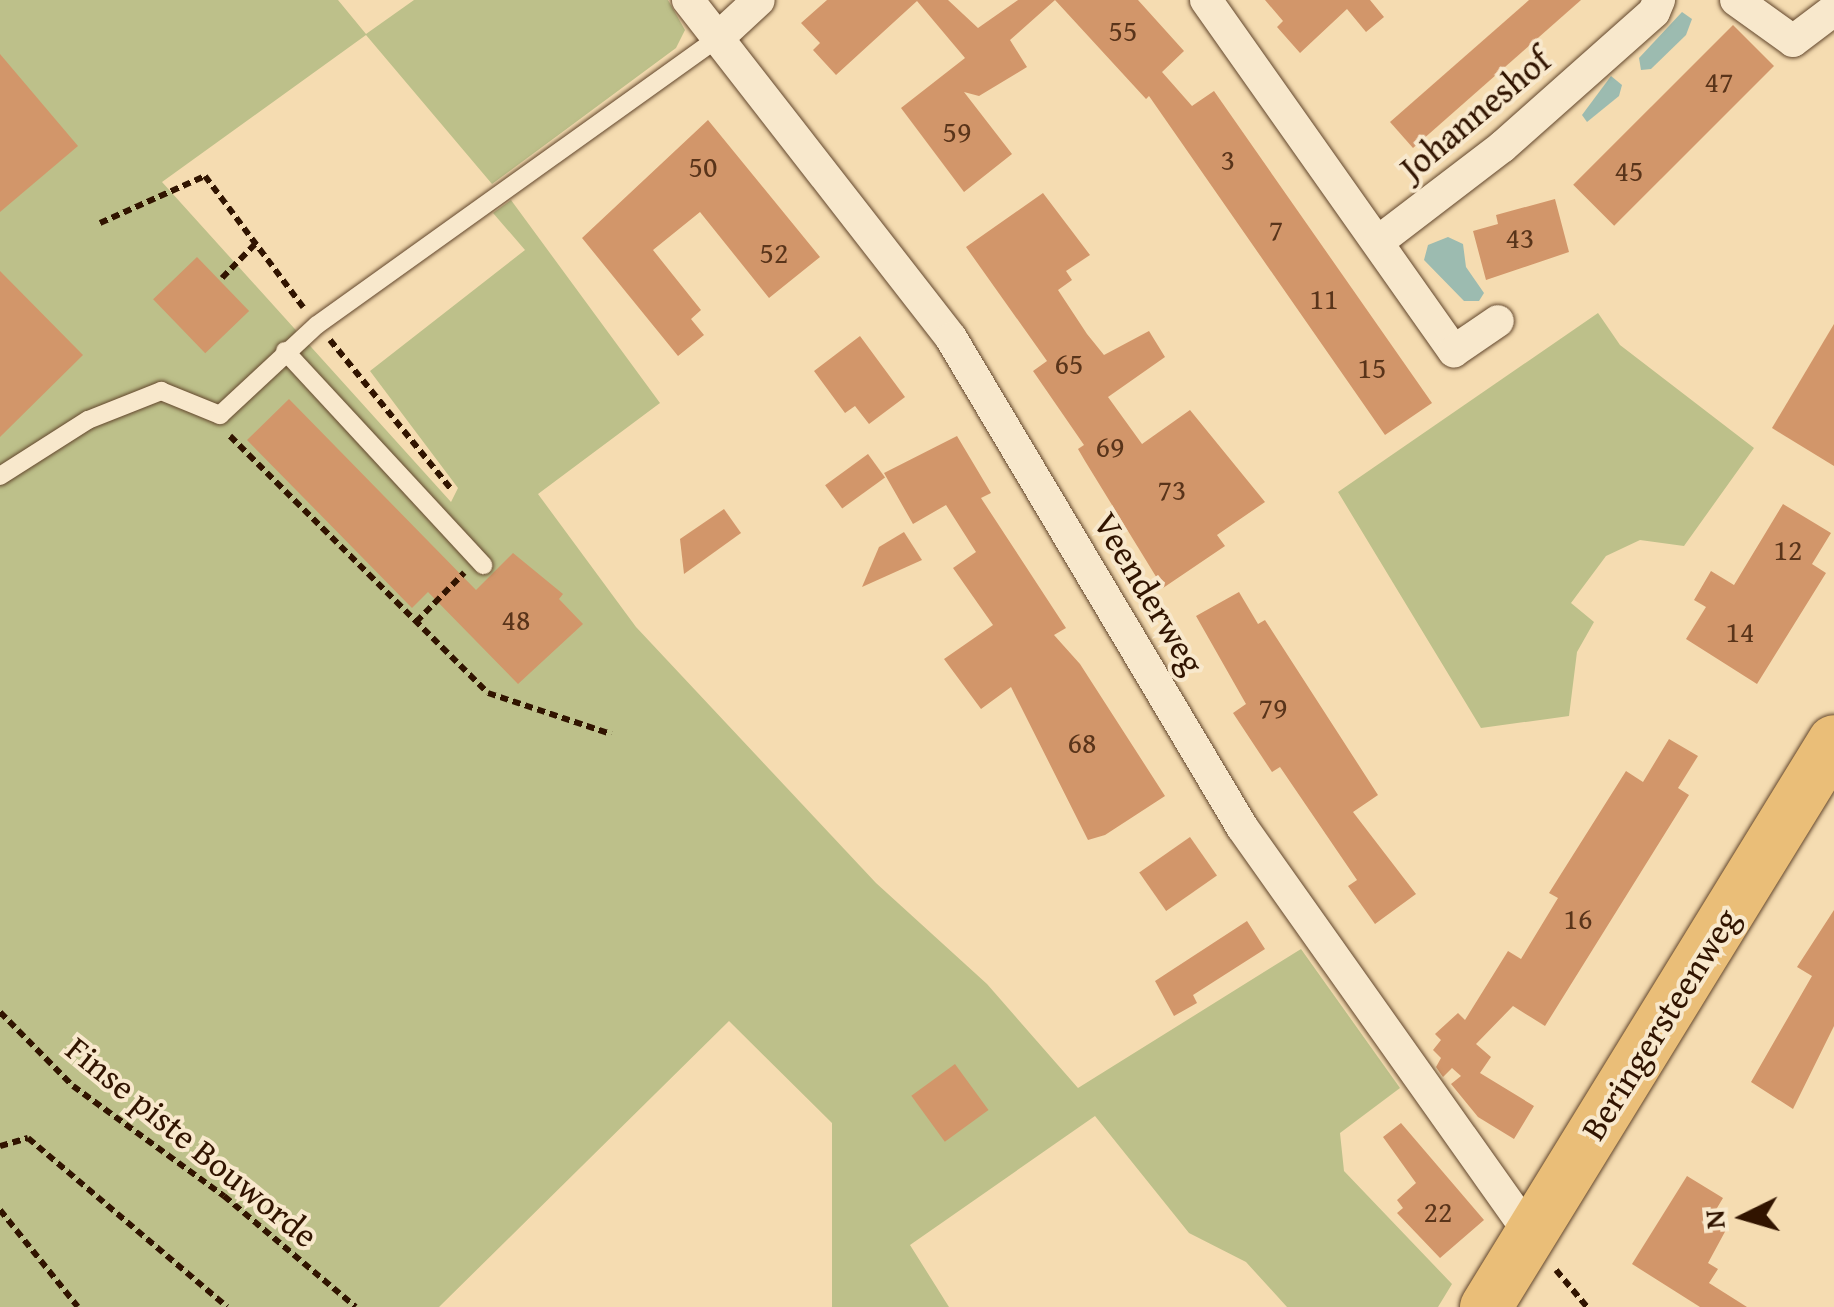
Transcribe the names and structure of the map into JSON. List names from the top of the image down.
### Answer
{
  "streets": {
    "main road": ["Beringersteenweg"],
    "street": ["Johanneshof", "Veenderweg"],
    "path": ["Finse piste Bouworde"]
  },
  "crossings": [
    ["Veenderweg", "Beringersteenweg"]
  ],
  "house_numbers": [
    "55",
    "47",
    "59",
    "3",
    "50",
    "45",
    "7",
    "43",
    "52",
    "11",
    "65",
    "15",
    "69",
    "73",
    "12",
    "48",
    "14",
    "79",
    "68",
    "16",
    "22"
  ],
  "north": "left"
}
